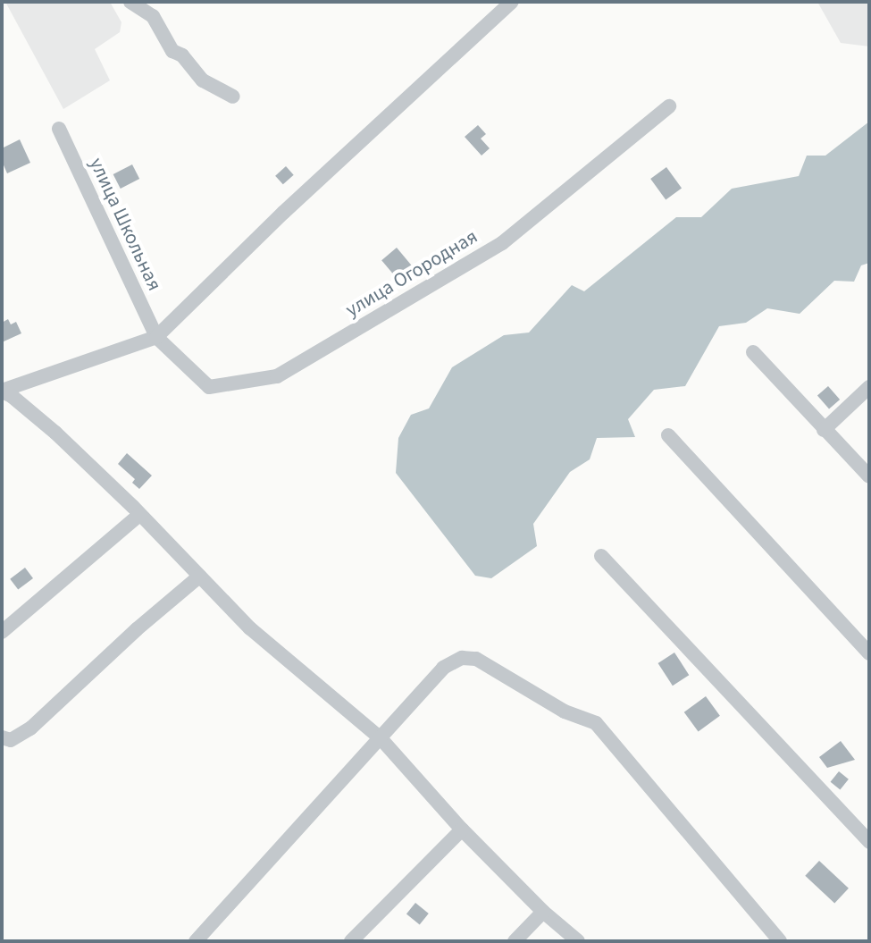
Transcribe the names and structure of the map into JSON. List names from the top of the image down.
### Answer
{
  "streets": {
    "street": ["улица Школьная", "улица Огородная"]
  },
  "crossings": [
    ["улица Школьная", "улица Огородная"]
  ]
}
